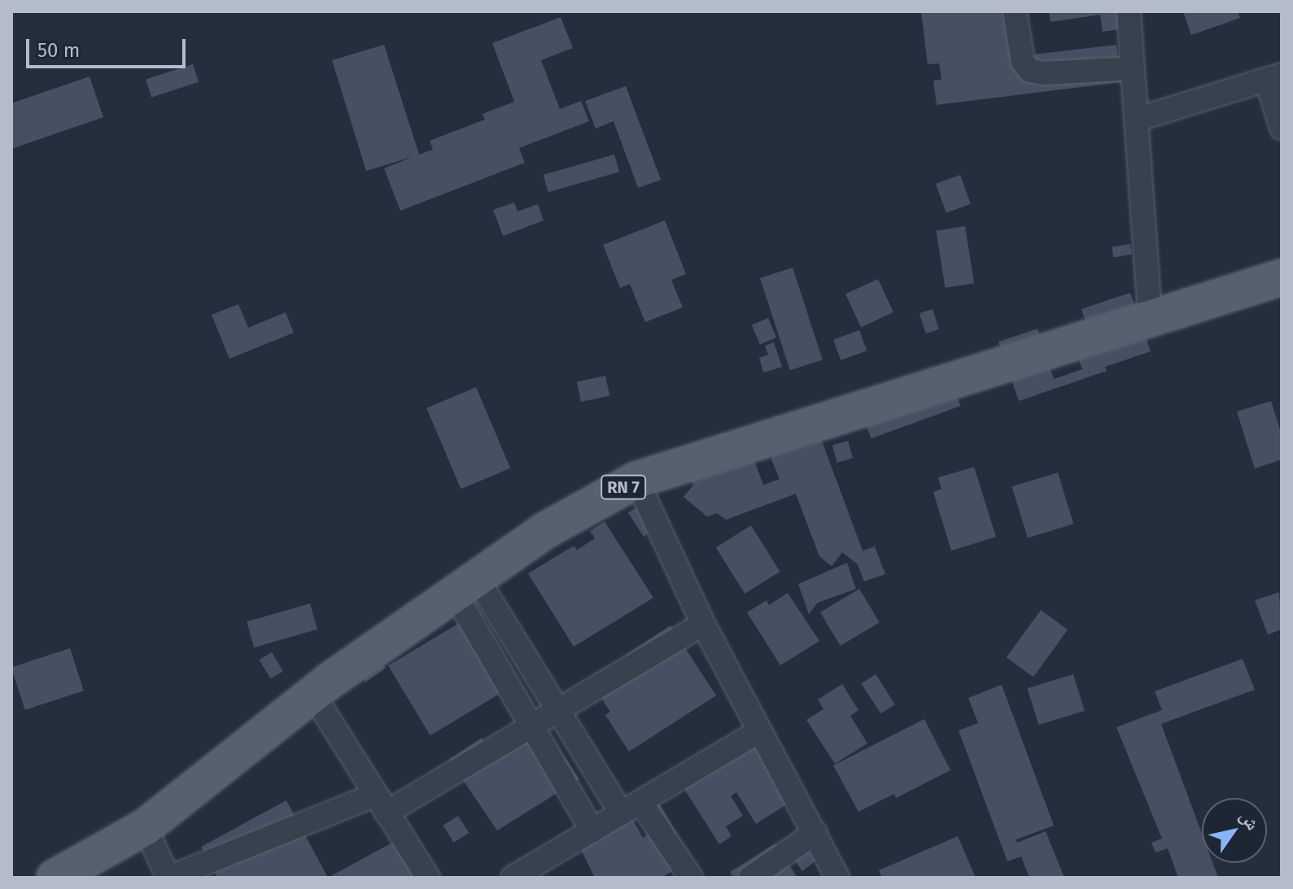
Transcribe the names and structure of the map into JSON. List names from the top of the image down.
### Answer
{
  "streets": {
    "main road": ["RN 7"]
  },
  "scale_bar": "50 m",
  "north": "top right"
}
